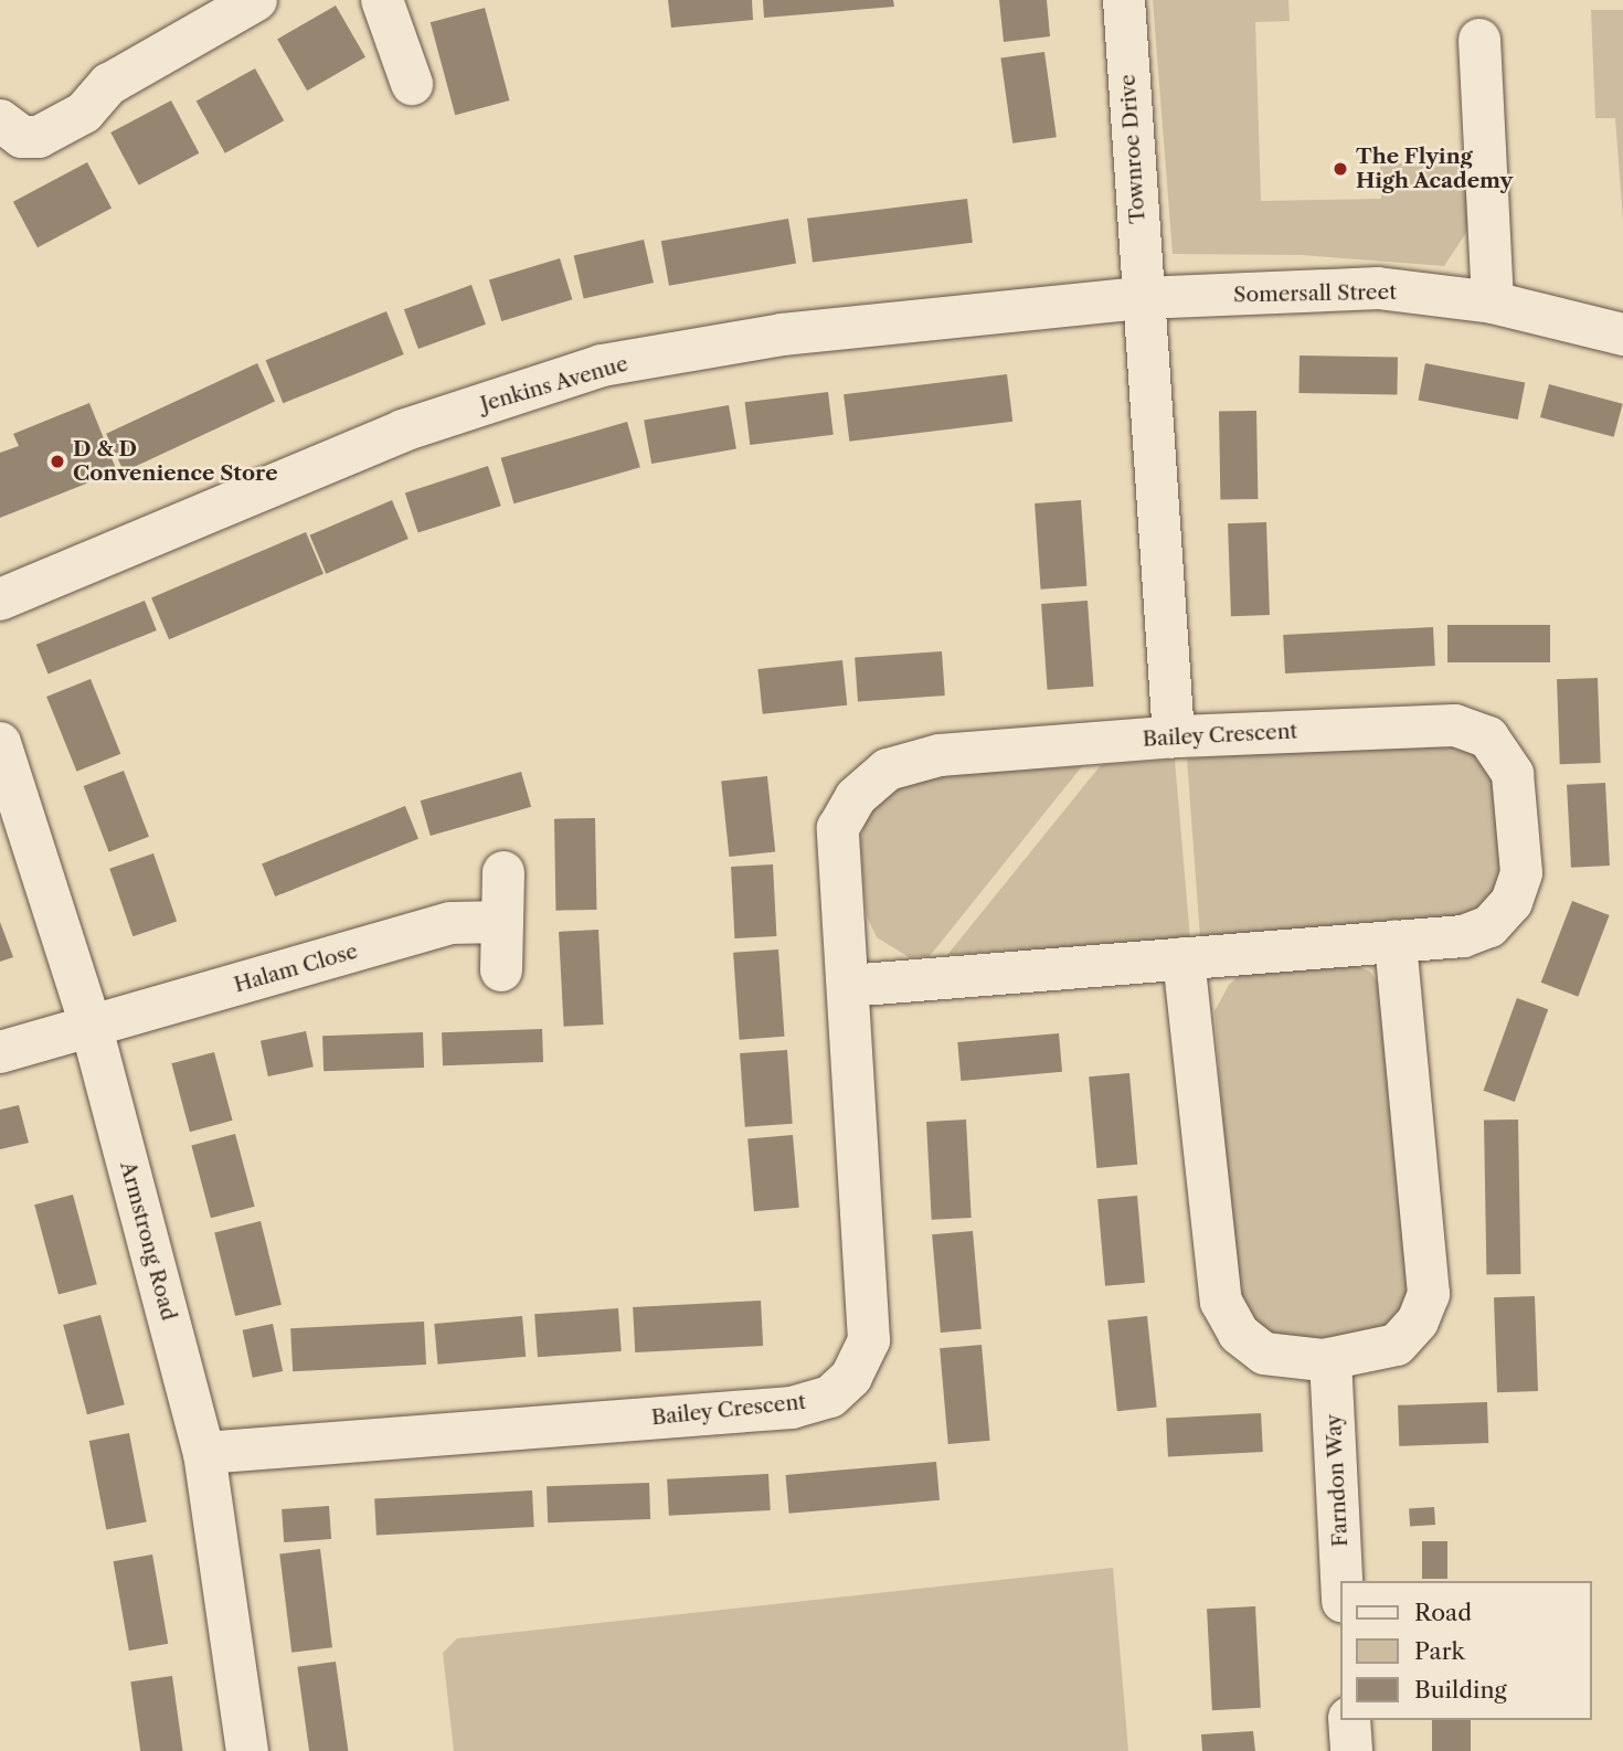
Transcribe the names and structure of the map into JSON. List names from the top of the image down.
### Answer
{
  "streets": {
    "street": [
      "Townroe Drive",
      "Somersall Street",
      "Jenkins Avenue",
      "Bailey Crescent",
      "Halam Close",
      "Armstrong Road",
      "Farndon Way"
    ]
  },
  "crossings": [
    ["Townroe Drive", "Somersall Street"],
    ["Townroe Drive", "Jenkins Avenue"],
    ["Townroe Drive", "Bailey Crescent"],
    ["Somersall Street", "Jenkins Avenue"],
    ["Bailey Crescent", "Armstrong Road"],
    ["Halam Close", "Armstrong Road"]
  ],
  "places": ["The Flying High Academy", "D & D Convenience Store"],
  "legend": ["Road", "Park", "Building"]
}
